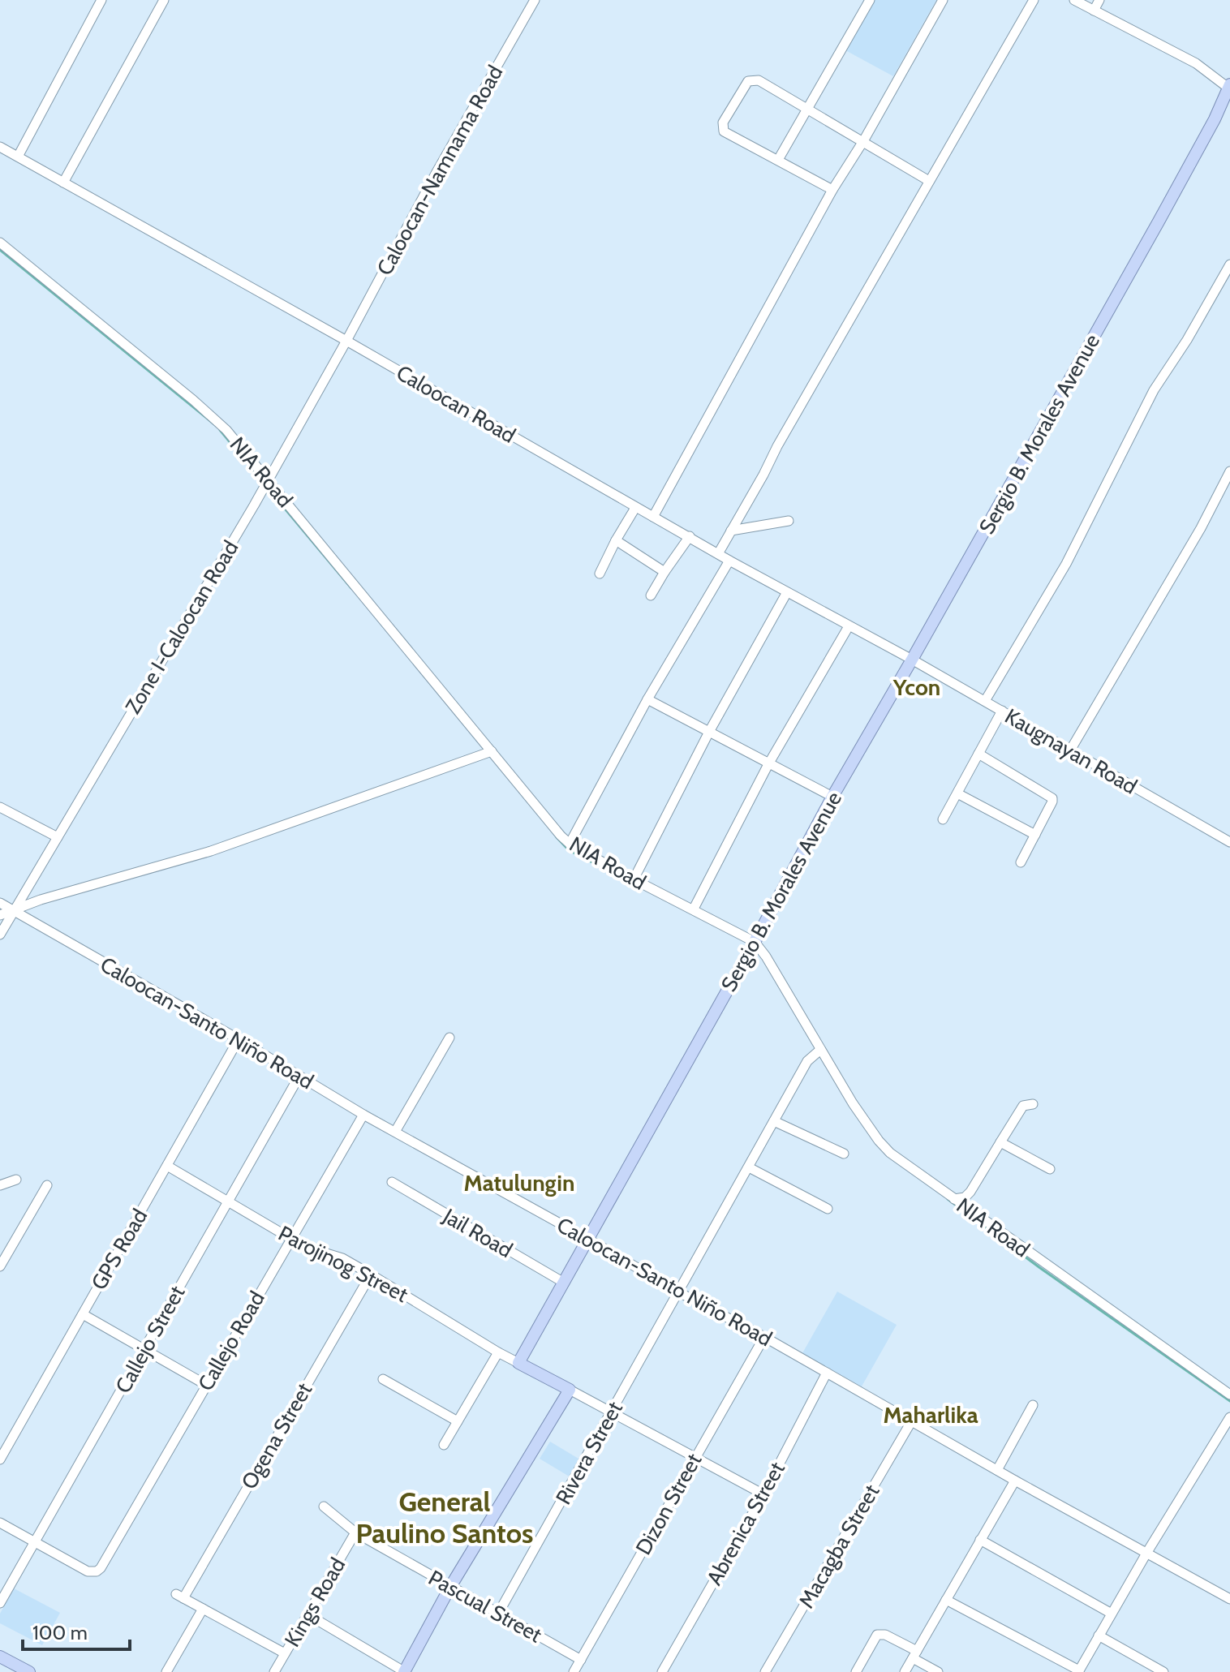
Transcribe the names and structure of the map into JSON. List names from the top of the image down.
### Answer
{
  "streets": {
    "main road": ["Sergio B. Morales Avenue"],
    "street": [
      "Caloocan-Namnama Road",
      "Caloocan Road",
      "NIA Road",
      "Zone I-Caloocan Road",
      "Kaugnayan Road",
      "Caloocan-Santo Niño Road",
      "Jail Road",
      "GPS Road",
      "Parojinog Street",
      "Callejo Street",
      "Callejo Road",
      "Ogena Street",
      "Rivera Street",
      "Dizon Street",
      "Abrenica Street",
      "Macagba Street",
      "Kings Road",
      "Pascual Street"
    ]
  },
  "crossings": [
    ["Caloocan-Namnama Road", "Caloocan Road"],
    ["Caloocan-Namnama Road", "Zone I-Caloocan Road"],
    ["Caloocan Road", "Sergio B. Morales Avenue"],
    ["Caloocan Road", "Zone I-Caloocan Road"],
    ["Caloocan Road", "Kaugnayan Road"],
    ["Sergio B. Morales Avenue", "NIA Road"],
    ["Sergio B. Morales Avenue", "Kaugnayan Road"],
    ["Sergio B. Morales Avenue", "Caloocan-Santo Niño Road"],
    ["Sergio B. Morales Avenue", "Jail Road"],
    ["Sergio B. Morales Avenue", "Parojinog Street"],
    ["NIA Road", "Zone I-Caloocan Road"],
    ["NIA Road", "Rivera Street"],
    ["Zone I-Caloocan Road", "Caloocan-Santo Niño Road"],
    ["Caloocan-Santo Niño Road", "GPS Road"],
    ["Caloocan-Santo Niño Road", "Callejo Street"],
    ["Caloocan-Santo Niño Road", "Callejo Road"],
    ["Caloocan-Santo Niño Road", "Rivera Street"],
    ["Caloocan-Santo Niño Road", "Dizon Street"],
    ["Caloocan-Santo Niño Road", "Abrenica Street"],
    ["Caloocan-Santo Niño Road", "Macagba Street"],
    ["GPS Road", "Parojinog Street"],
    ["Parojinog Street", "Callejo Street"],
    ["Parojinog Street", "Callejo Road"],
    ["Parojinog Street", "Ogena Street"],
    ["Callejo Street", "Callejo Road"],
    ["Rivera Street", "Pascual Street"],
    ["Dizon Street", "Pascual Street"],
    ["Kings Road", "Pascual Street"]
  ],
  "districts": [
    "Ycon",
    "Matulungin",
    "Maharlika",
    "General Paulino Santos"
  ],
  "scale_bar": "100 m"
}
